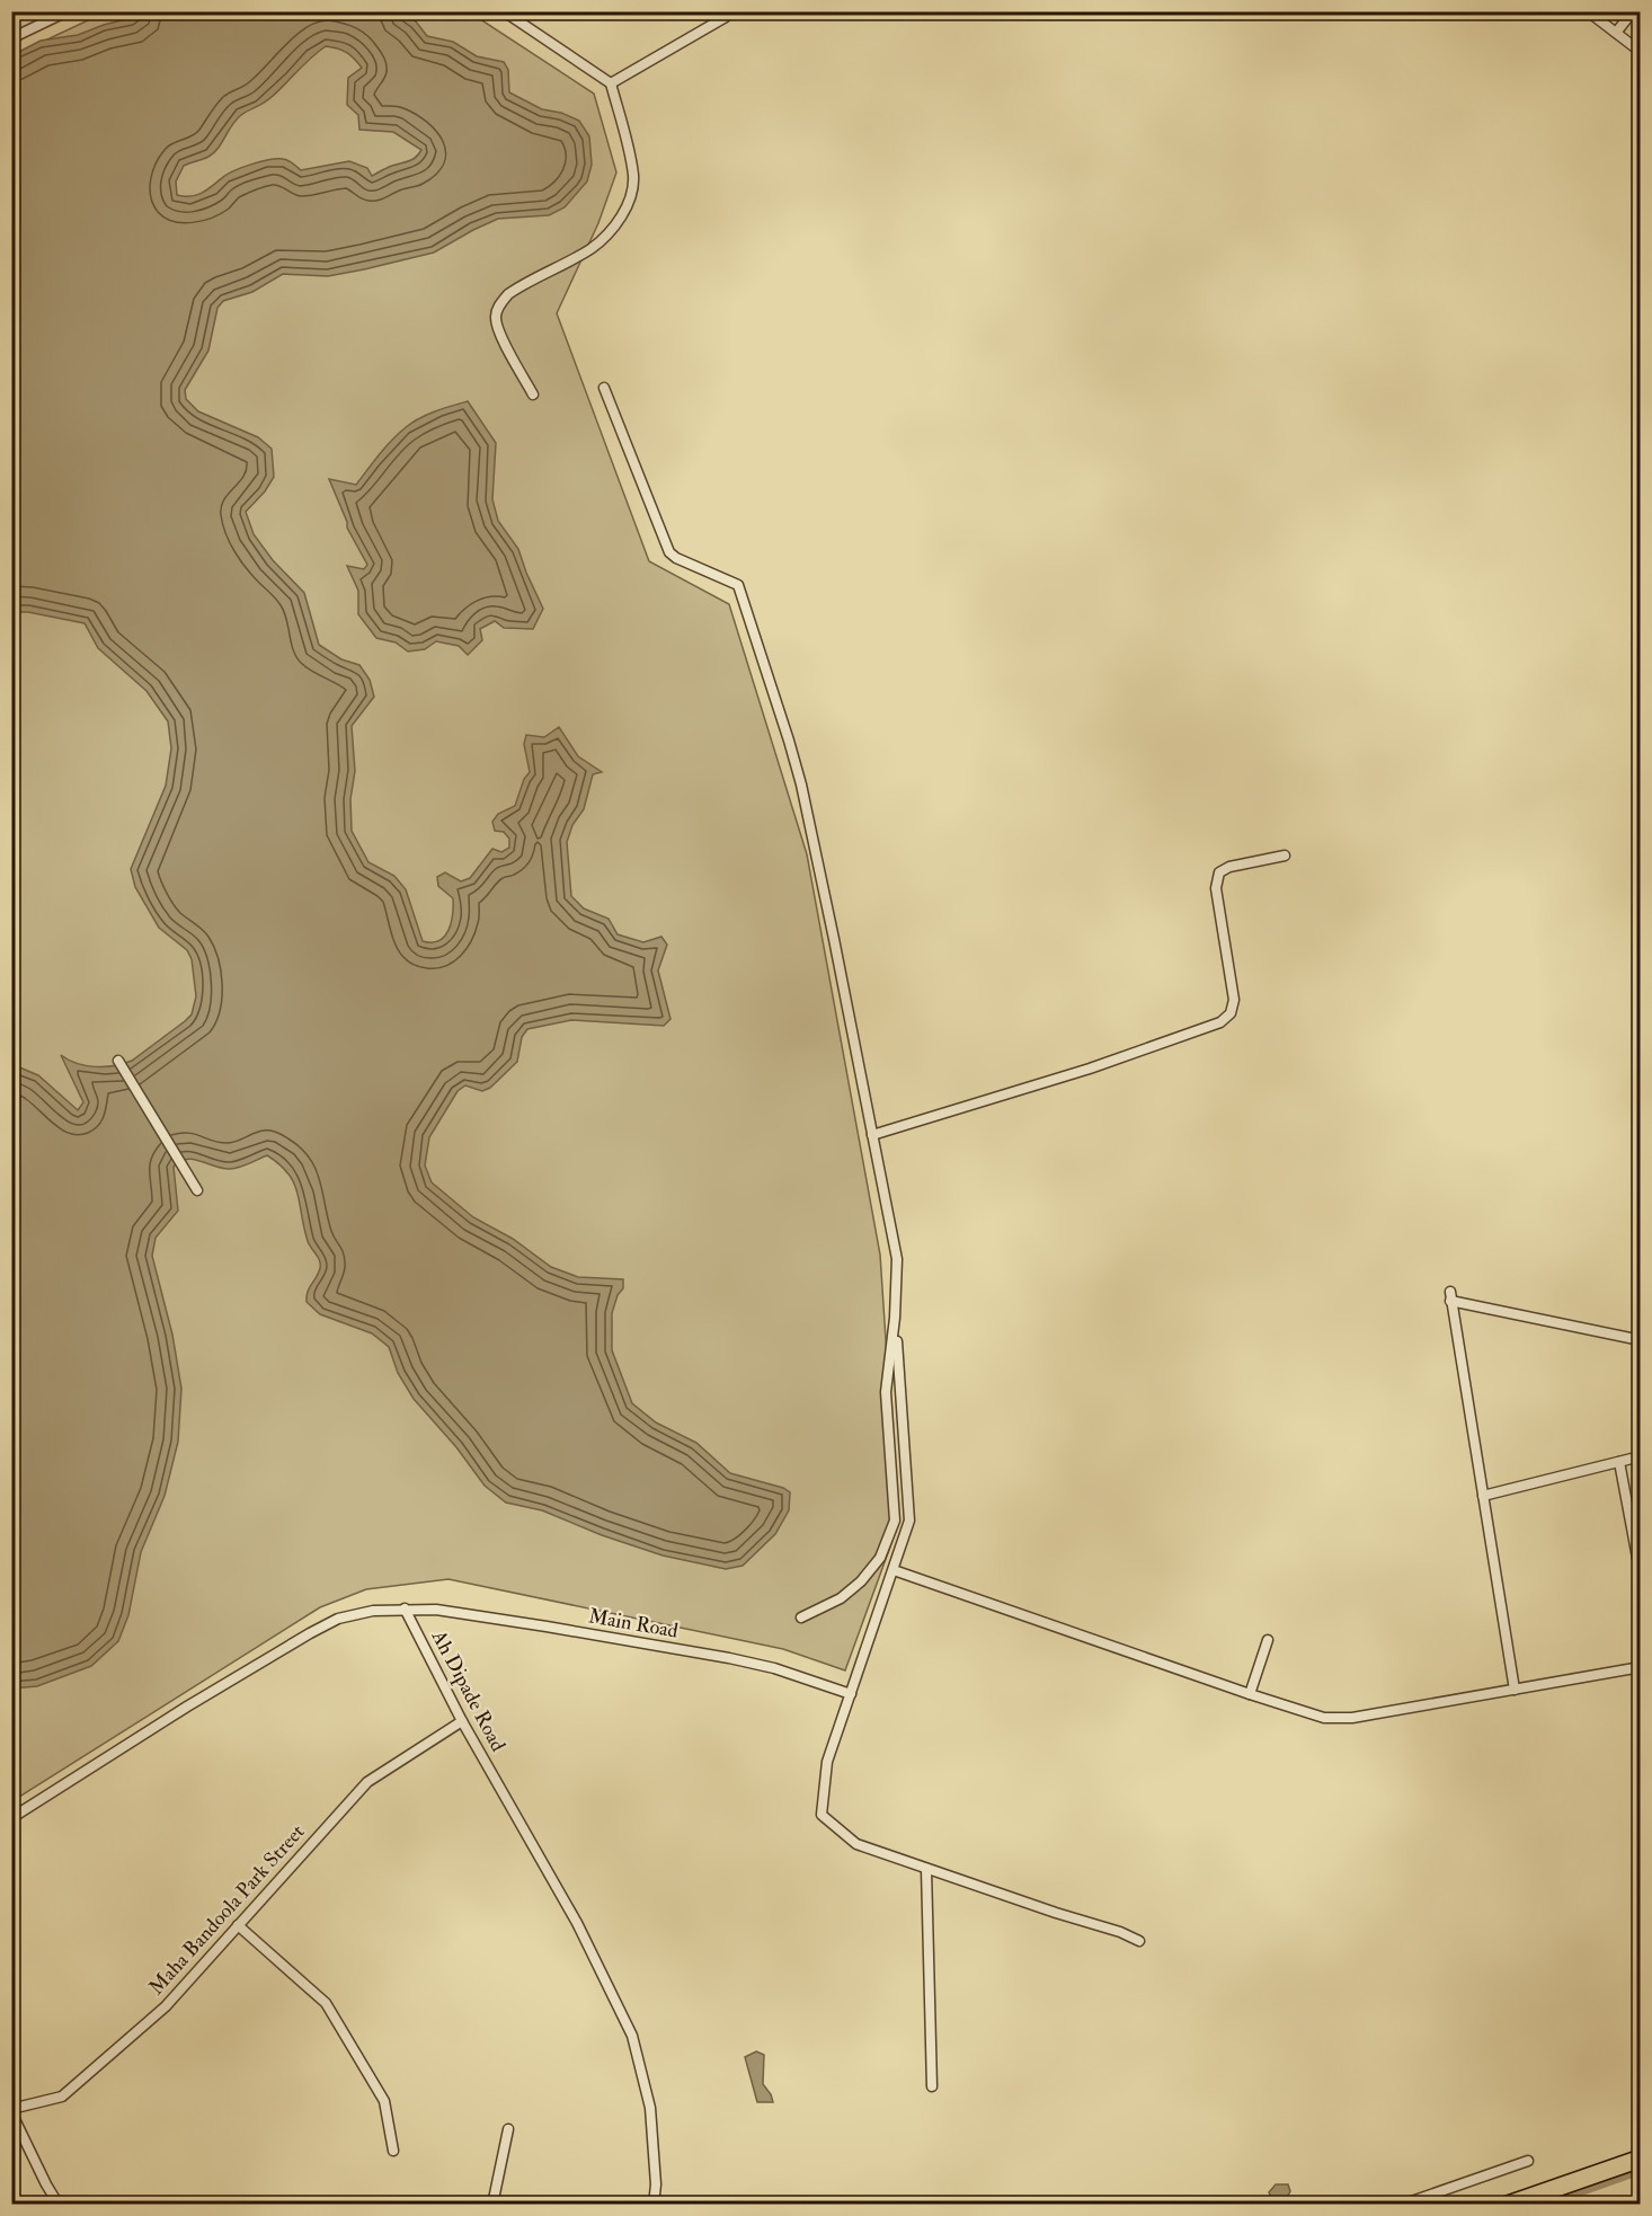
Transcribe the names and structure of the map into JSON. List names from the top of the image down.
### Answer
{
  "streets": {
    "street": ["Main Road", "Ah Dipade Road", "Maha Bandoola Park Street"]
  },
  "crossings": [
    ["Main Road", "Ah Dipade Road"],
    ["Ah Dipade Road", "Maha Bandoola Park Street"]
  ]
}
